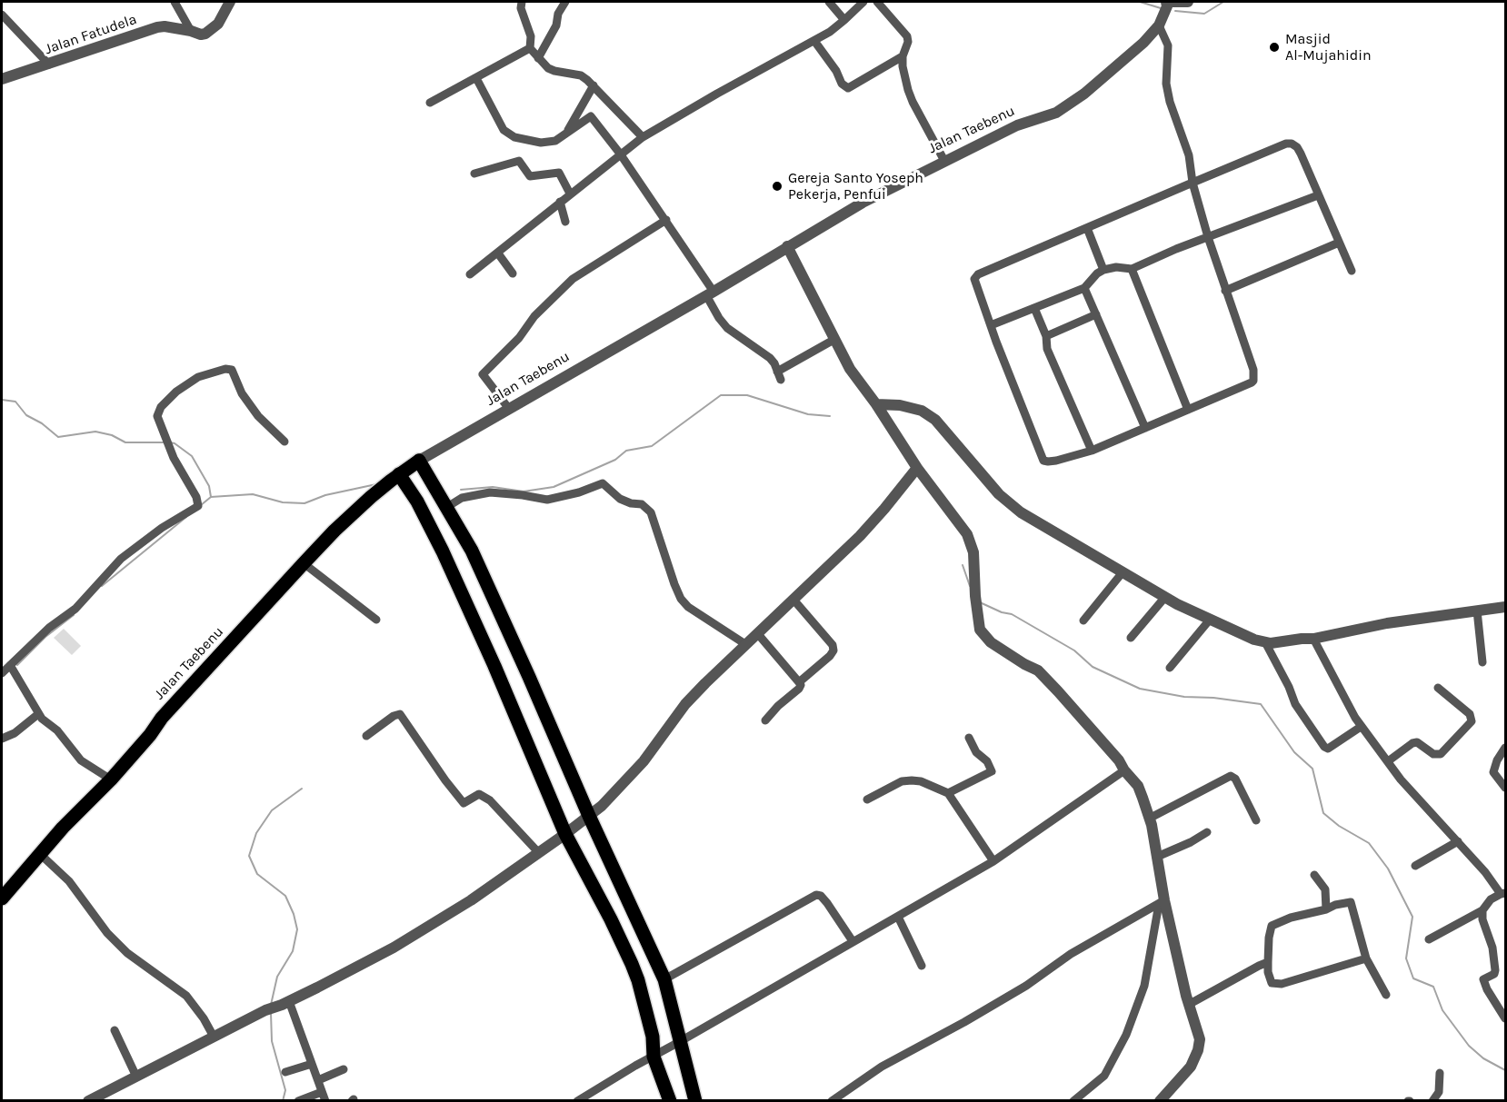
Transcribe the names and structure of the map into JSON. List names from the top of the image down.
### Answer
{
  "streets": {
    "main road": ["Jalan Taebenu"],
    "street": ["Jalan Fatudela"]
  },
  "places": ["Masjid Al-Mujahidin", "Gereja Santo Yoseph Pekerja, Penfui"]
}
